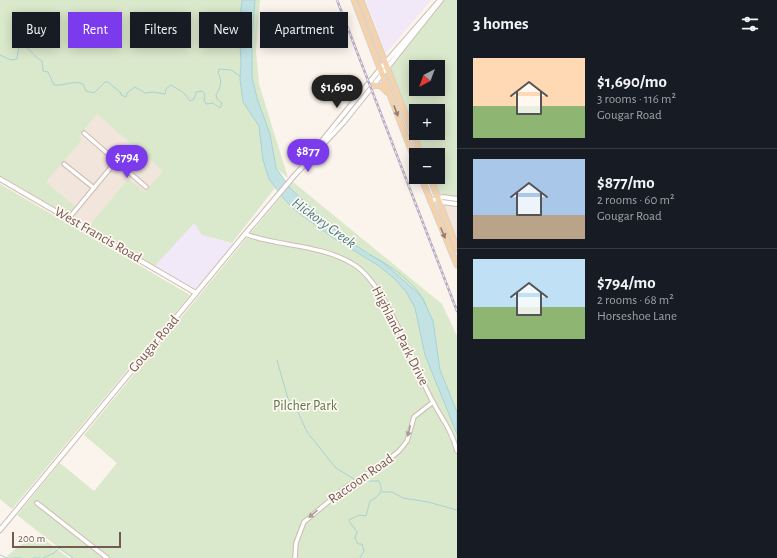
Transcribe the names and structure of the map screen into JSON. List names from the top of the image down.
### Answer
{
  "streets": {
    "street": [
      "West Francis Road",
      "Highland Park Drive",
      "Gougar Road",
      "Raccoon Road"
    ]
  },
  "crossings": [
    ["West Francis Road", "Gougar Road"],
    ["Highland Park Drive", "Gougar Road"],
    ["Highland Park Drive", "Raccoon Road"]
  ],
  "one_way": ["Raccoon Road"],
  "water": ["Hickory Creek"],
  "parks": ["Pilcher Park"],
  "scale_bar": "200 m",
  "north": "bottom left",
  "page": {
    "heading": "3 homes",
    "chip": [
      "Buy",
      "Rent",
      "Filters",
      "New",
      "Apartment"
    ],
    "list": [
      {
        "name": "$1,690/mo",
        "note": "3 rooms · 116 m² · Gougar Road"
      },
      {
        "name": "$877/mo",
        "note": "2 rooms · 60 m² · Gougar Road"
      },
      {
        "name": "$794/mo",
        "note": "2 rooms · 68 m² · Horseshoe Lane"
      }
    ],
    "map_buttons": ["+", "−"],
    "price": ["$1,690", "$877", "$794"],
    "scale": "200 m"
  }
}
